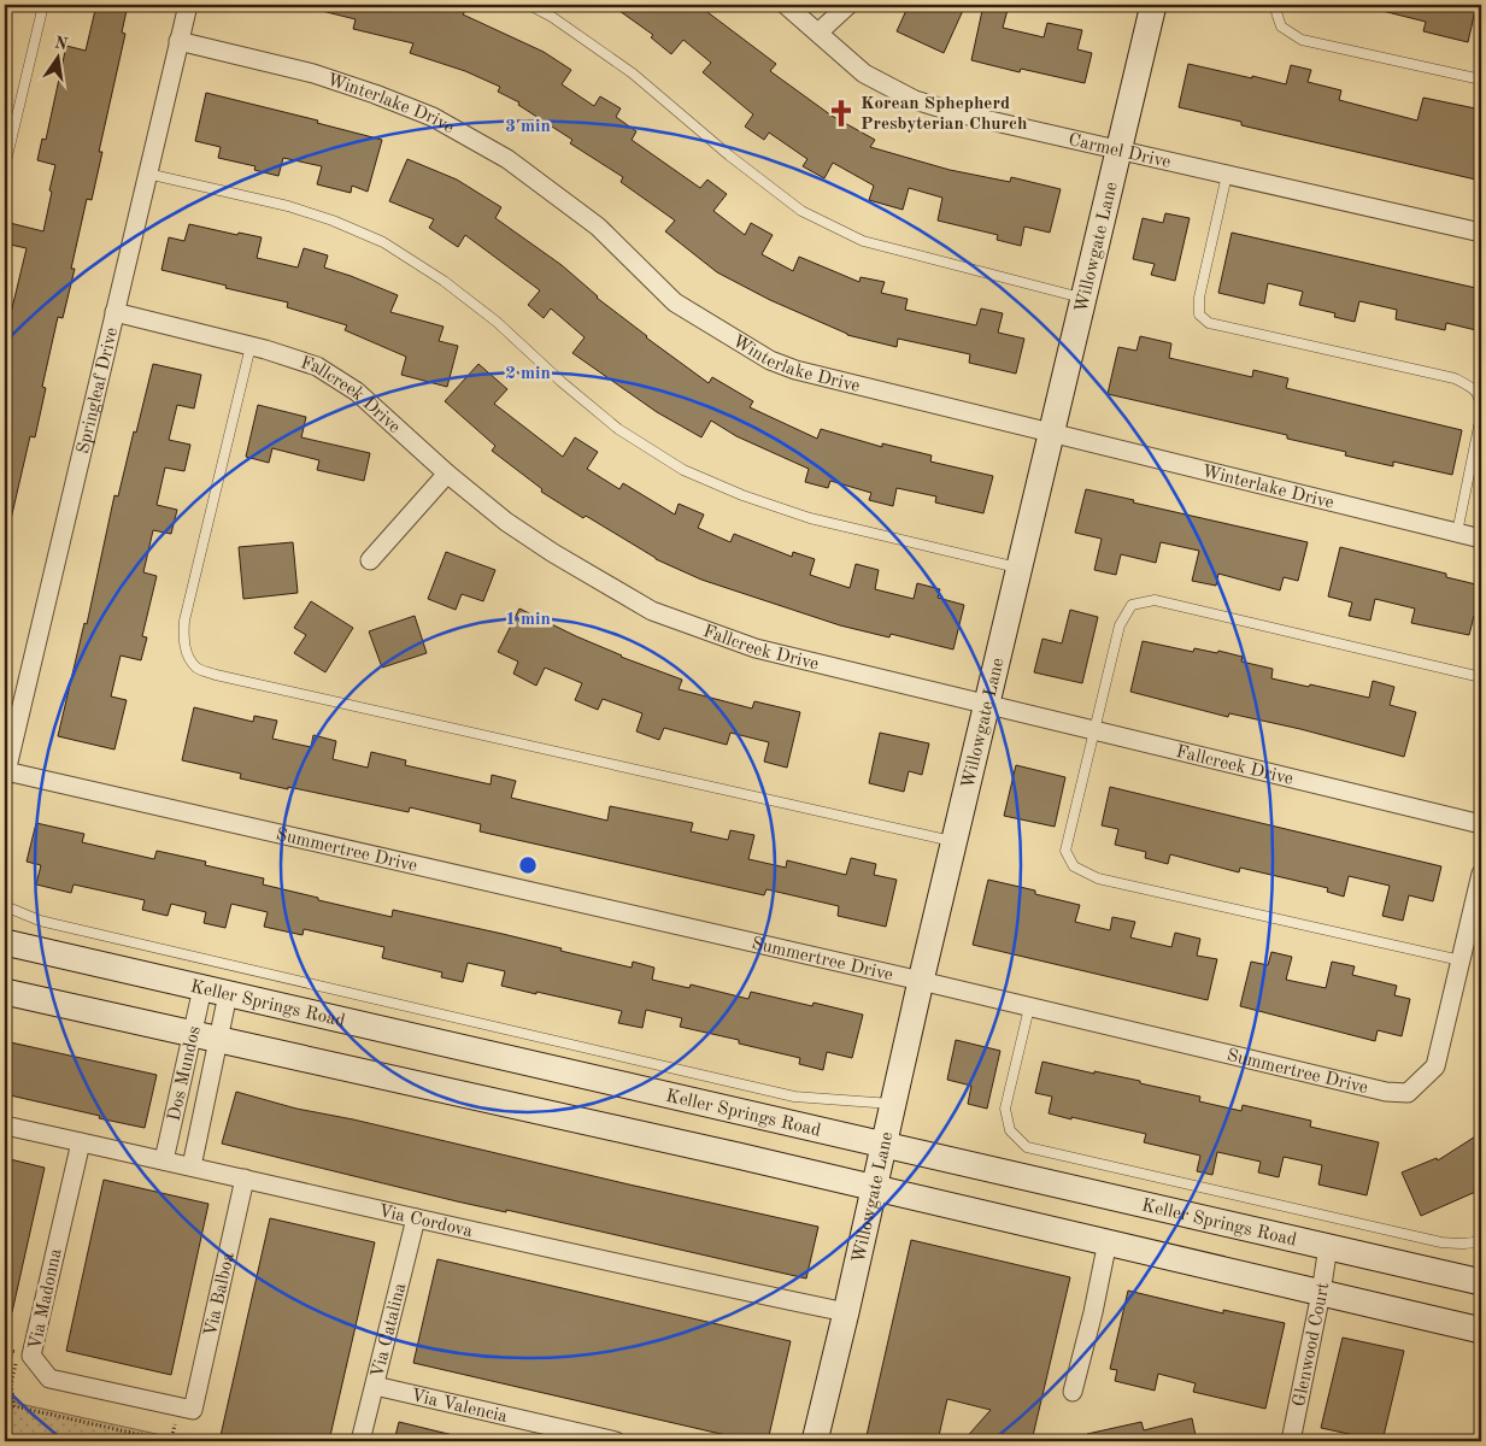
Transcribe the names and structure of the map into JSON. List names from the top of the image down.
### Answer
{
  "streets": {
    "main road": ["Willowgate Lane", "Keller Springs Road"],
    "street": [
      "Winterlake Drive",
      "Carmel Drive",
      "Springleaf Drive",
      "Fallcreek Drive",
      "Summertree Drive",
      "Dos Mundos",
      "Via Cordova",
      "Via Balboa",
      "Via Madonna",
      "Via Catalina",
      "Glenwood Court",
      "Via Valencia"
    ]
  },
  "crossings": [
    ["Winterlake Drive", "Willowgate Lane"],
    ["Winterlake Drive", "Springleaf Drive"],
    ["Carmel Drive", "Willowgate Lane"],
    ["Willowgate Lane", "Fallcreek Drive"],
    ["Willowgate Lane", "Summertree Drive"],
    ["Willowgate Lane", "Keller Springs Road"],
    ["Willowgate Lane", "Via Cordova"],
    ["Springleaf Drive", "Fallcreek Drive"],
    ["Springleaf Drive", "Summertree Drive"],
    ["Keller Springs Road", "Dos Mundos"],
    ["Keller Springs Road", "Glenwood Court"],
    ["Dos Mundos", "Via Cordova"],
    ["Via Cordova", "Via Balboa"],
    ["Via Cordova", "Via Madonna"],
    ["Via Cordova", "Via Catalina"],
    ["Via Balboa", "Via Madonna"],
    ["Via Catalina", "Via Valencia"]
  ],
  "places": {
    "church": ["Korean Sphepherd Presbyterian Church"]
  },
  "north": "top",
  "rings": ["3 min", "2 min", "1 min"]
}
